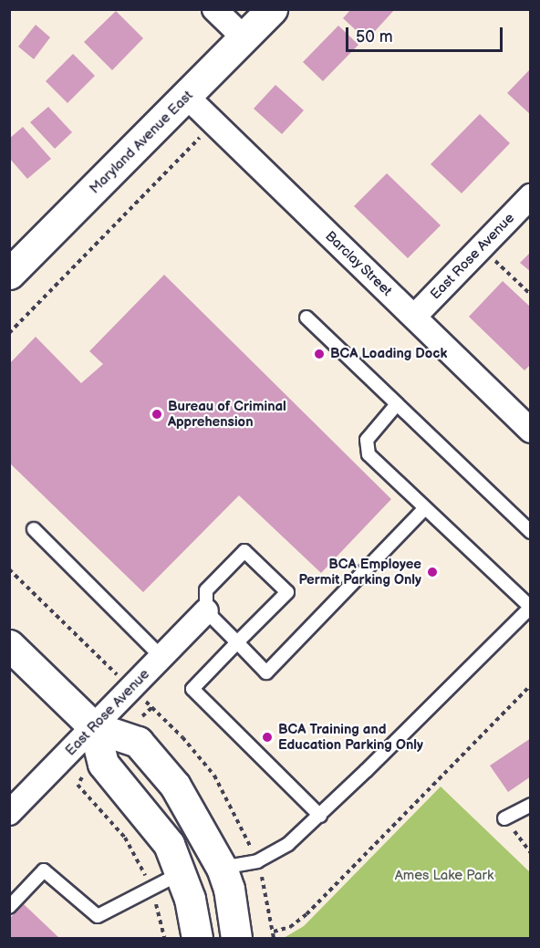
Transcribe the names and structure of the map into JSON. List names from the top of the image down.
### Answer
{
  "streets": {
    "main road": ["Maryland Avenue East"],
    "street": ["East Rose Avenue", "Barclay Street"]
  },
  "crossings": [
    ["Maryland Avenue East", "Barclay Street"],
    ["East Rose Avenue", "Barclay Street"]
  ],
  "parks": ["Ames Lake Park"],
  "places": [
    "BCA Loading Dock",
    "Bureau of Criminal Apprehension",
    "BCA Employee Permit Parking Only",
    "BCA Training and Education Parking Only"
  ],
  "scale_bar": "50 m"
}
